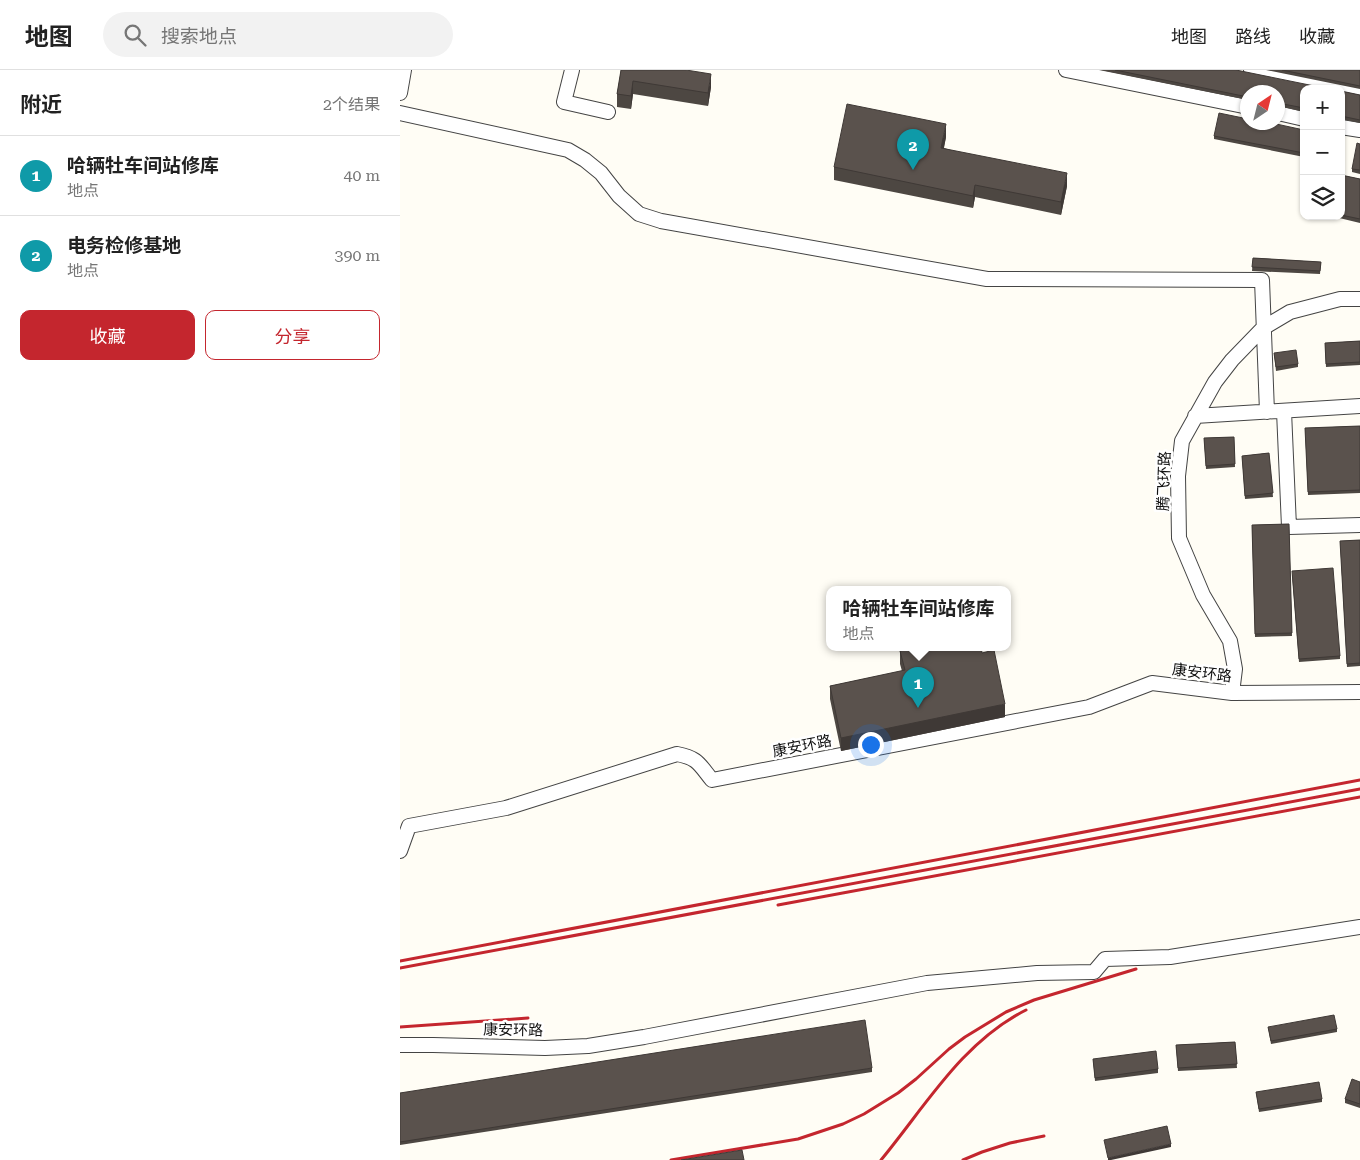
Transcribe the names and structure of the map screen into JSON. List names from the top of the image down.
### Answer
{
  "streets": {
    "lane": ["腾飞环路", "康安环路"]
  },
  "crossings": [
    ["腾飞环路", "康安环路"]
  ],
  "north": "top right",
  "page": {
    "header": "地图",
    "search": "搜索地点",
    "nav": ["地图", "路线", "收藏"],
    "heading": ["附近", "2个结果"],
    "map_buttons": ["+", "−"],
    "pins": ["2", "1"],
    "list": [
      {
        "mark": "1",
        "name": "哈辆牡车间站修库",
        "note": "地点",
        "value": "40 m"
      },
      {
        "mark": "2",
        "name": "电务检修基地",
        "note": "地点",
        "value": "390 m"
      }
    ],
    "buttons": ["收藏", "分享"],
    "popup": ["哈辆牡车间站修库", "地点"]
  }
}
